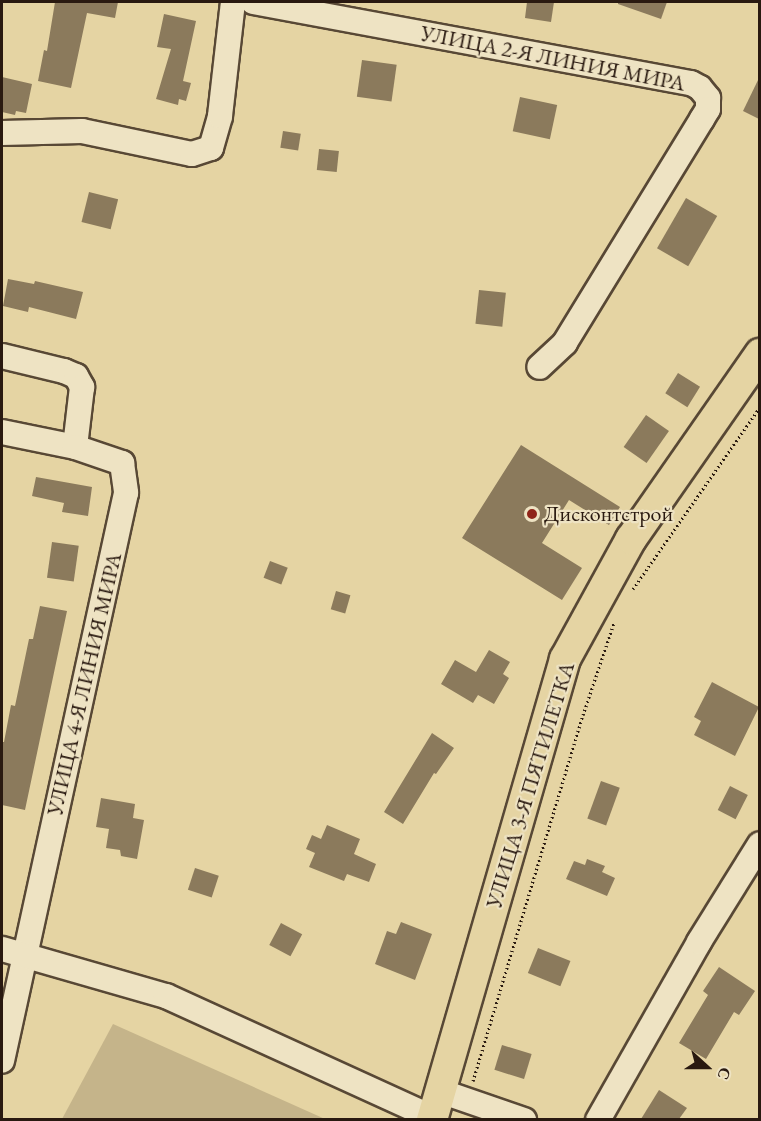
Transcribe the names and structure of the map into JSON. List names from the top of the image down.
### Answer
{
  "streets": {
    "main road": ["УЛИЦА 3-Я ПЯТИЛЕТКА"],
    "street": ["УЛИЦА 2-Я ЛИНИЯ МИРА", "УЛИЦА 4-Я ЛИНИЯ МИРА"]
  },
  "places": ["Дисконтстрой"],
  "north": "right"
}
